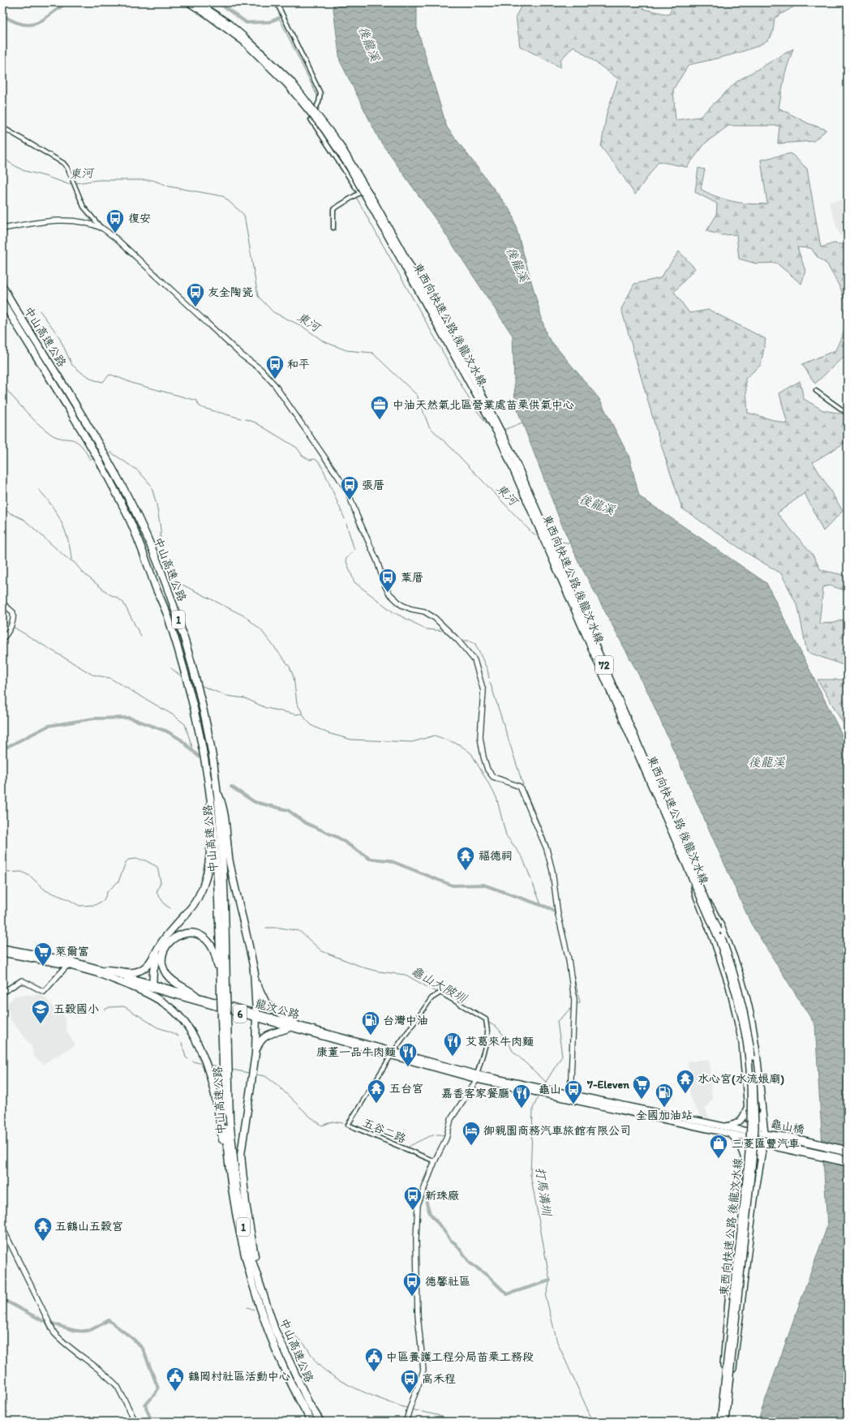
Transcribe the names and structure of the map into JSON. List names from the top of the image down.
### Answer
{
  "streets": {
    "highway": ["中山高速公路", "1"],
    "main road": [
      "東西向快速公路 後龍汶水線",
      "72",
      "龍汶公路",
      "6",
      "龜山橋"
    ],
    "street": ["五谷二路"]
  },
  "crossings": [
    ["龍汶公路", "6"],
    ["龍汶公路", "五谷二路"],
    ["6", "龜山橋"]
  ],
  "water": [
    "後龍溪",
    "東河",
    "龜山大陂圳",
    "打馬溝圳"
  ],
  "places": {
    "bus stop": [
      "復安",
      "友全陶瓷",
      "和平",
      "張厝",
      "葉厝",
      "龜山",
      "新珠廠",
      "德馨社區",
      "高禾程"
    ],
    "office": ["中油天然氣北區營業處苗栗供氣中心"],
    "temple": [
      "福德祠",
      "水心宮(水流娘廟)",
      "五台宮",
      "五鶴山五穀宮"
    ],
    "supermarket": ["萊爾富", "7-Eleven"],
    "school or university": ["五穀國小"],
    "fuel station": ["台灣中油", "全國加油站"],
    "restaurant": ["艾葛來牛肉麵", "康董一品牛肉麵", "嘉香客家餐廳"],
    "hotel": ["御親園商務汽車旅館有限公司"],
    "shop": ["三菱匯豐汽車"],
    "public building": ["中區養護工程分局苗栗工務段", "鶴岡村社區活動中心"]
  }
}
